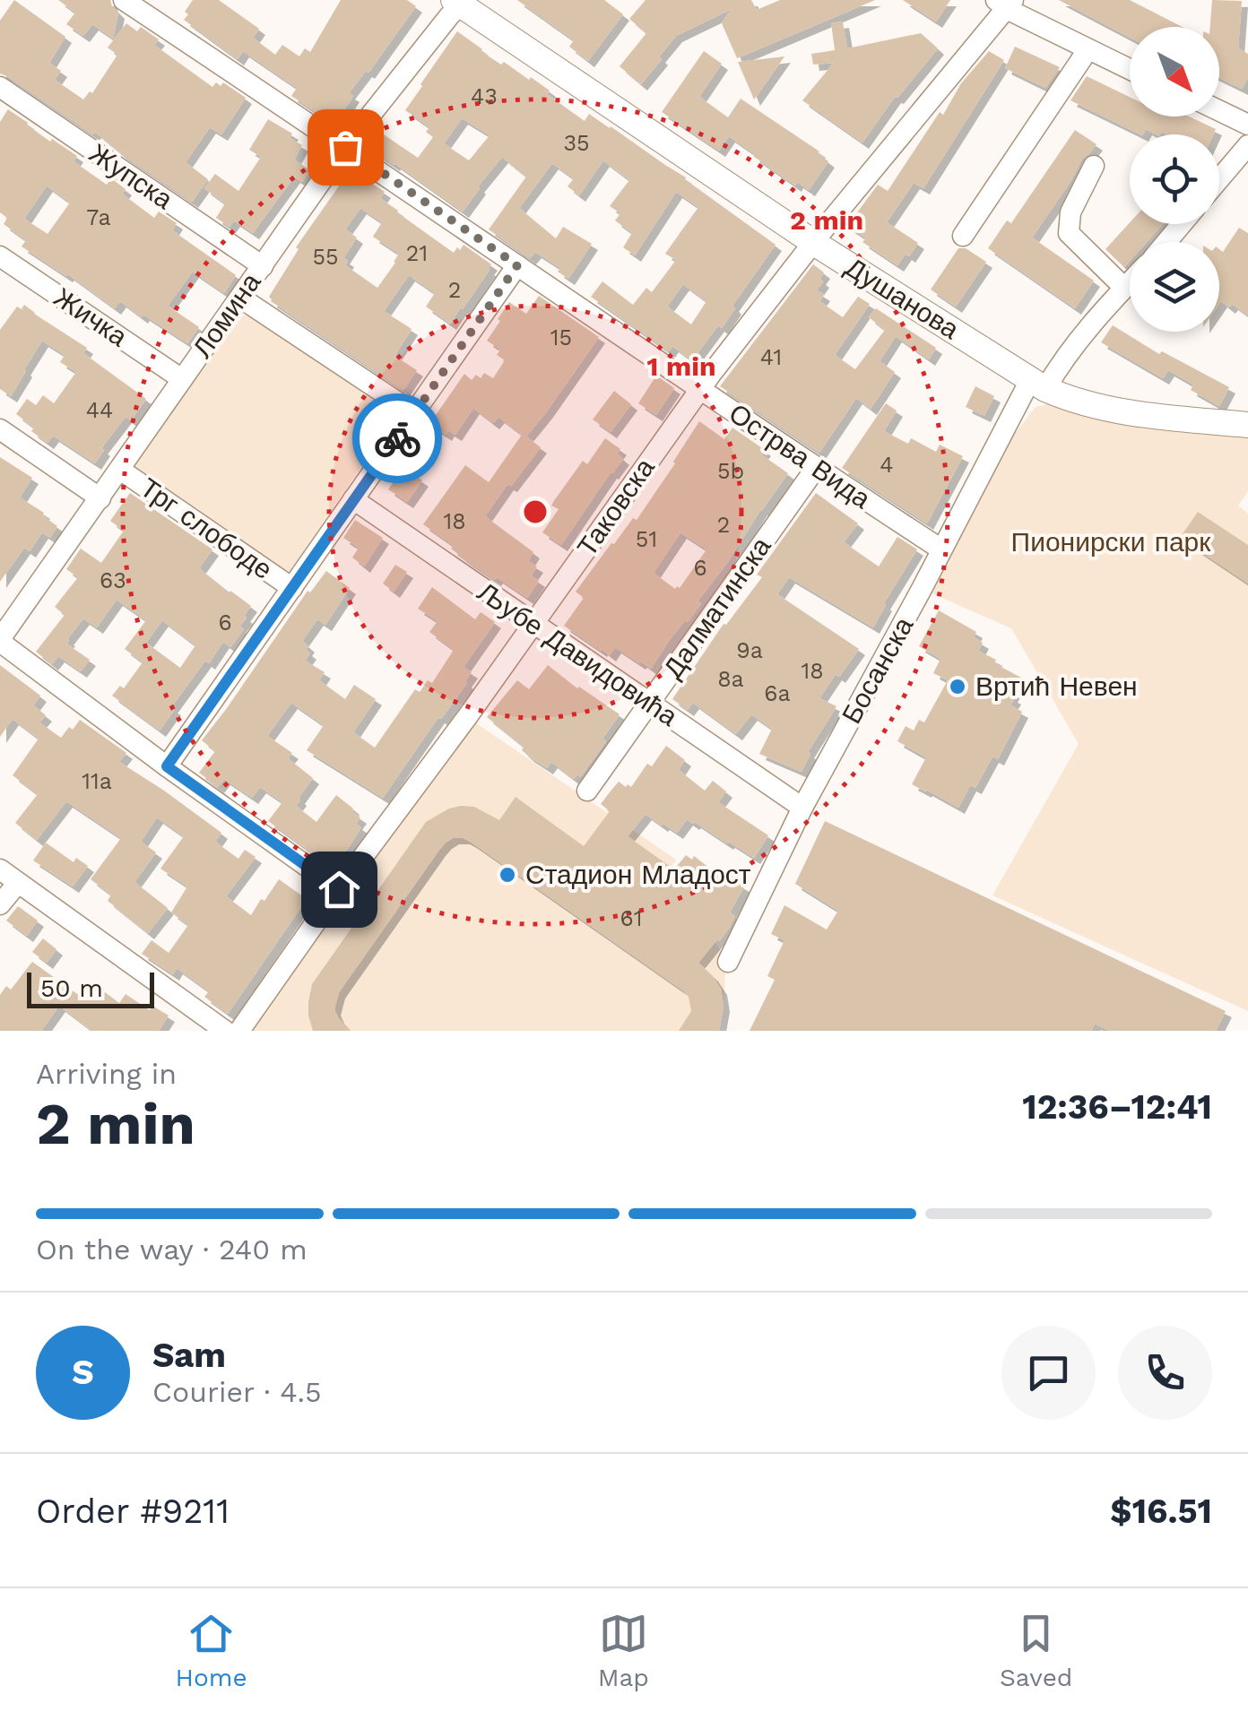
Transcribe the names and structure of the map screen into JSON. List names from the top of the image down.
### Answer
{
  "streets": {
    "main road": ["Душанова"],
    "street": [
      "Жупска",
      "Ломина",
      "Жичка",
      "Острва Вида",
      "Таковска",
      "Трг слободе",
      "Далматинска",
      "Љубе Давидовића",
      "Босанска"
    ]
  },
  "crossings": [
    ["Жупска", "Ломина"],
    ["Душанова", "Ломина"],
    ["Душанова", "Таковска"],
    ["Душанова", "Босанска"],
    ["Ломина", "Жичка"],
    ["Ломина", "Острва Вида"],
    ["Ломина", "Трг слободе"],
    ["Острва Вида", "Таковска"],
    ["Острва Вида", "Далматинска"],
    ["Острва Вида", "Босанска"],
    ["Таковска", "Љубе Давидовића"],
    ["Далматинска", "Љубе Давидовића"],
    ["Љубе Давидовића", "Босанска"]
  ],
  "parks": ["Пионирски парк"],
  "places": ["Вртић Невен", "Стадион Младост"],
  "house_numbers": [
    "43",
    "35",
    "7a",
    "21",
    "55",
    "2",
    "15",
    "41",
    "44",
    "4",
    "5b",
    "18",
    "2",
    "51",
    "6",
    "63",
    "6",
    "9a",
    "18",
    "8a",
    "6a",
    "11a",
    "61"
  ],
  "scale_bar": "50 m",
  "north": "bottom right",
  "page": {
    "scale": "50 m",
    "heading": ["2 min", "Arriving in", "12:36–12:41"],
    "panel": [
      "Sam",
      "Courier · 4.5",
      "Order #9211",
      "$16.51"
    ],
    "bar": "On the way · 240 m",
    "round": "S",
    "tabs": ["Home", "Map", "Saved"]
  },
  "rings": ["2 min", "1 min"]
}
